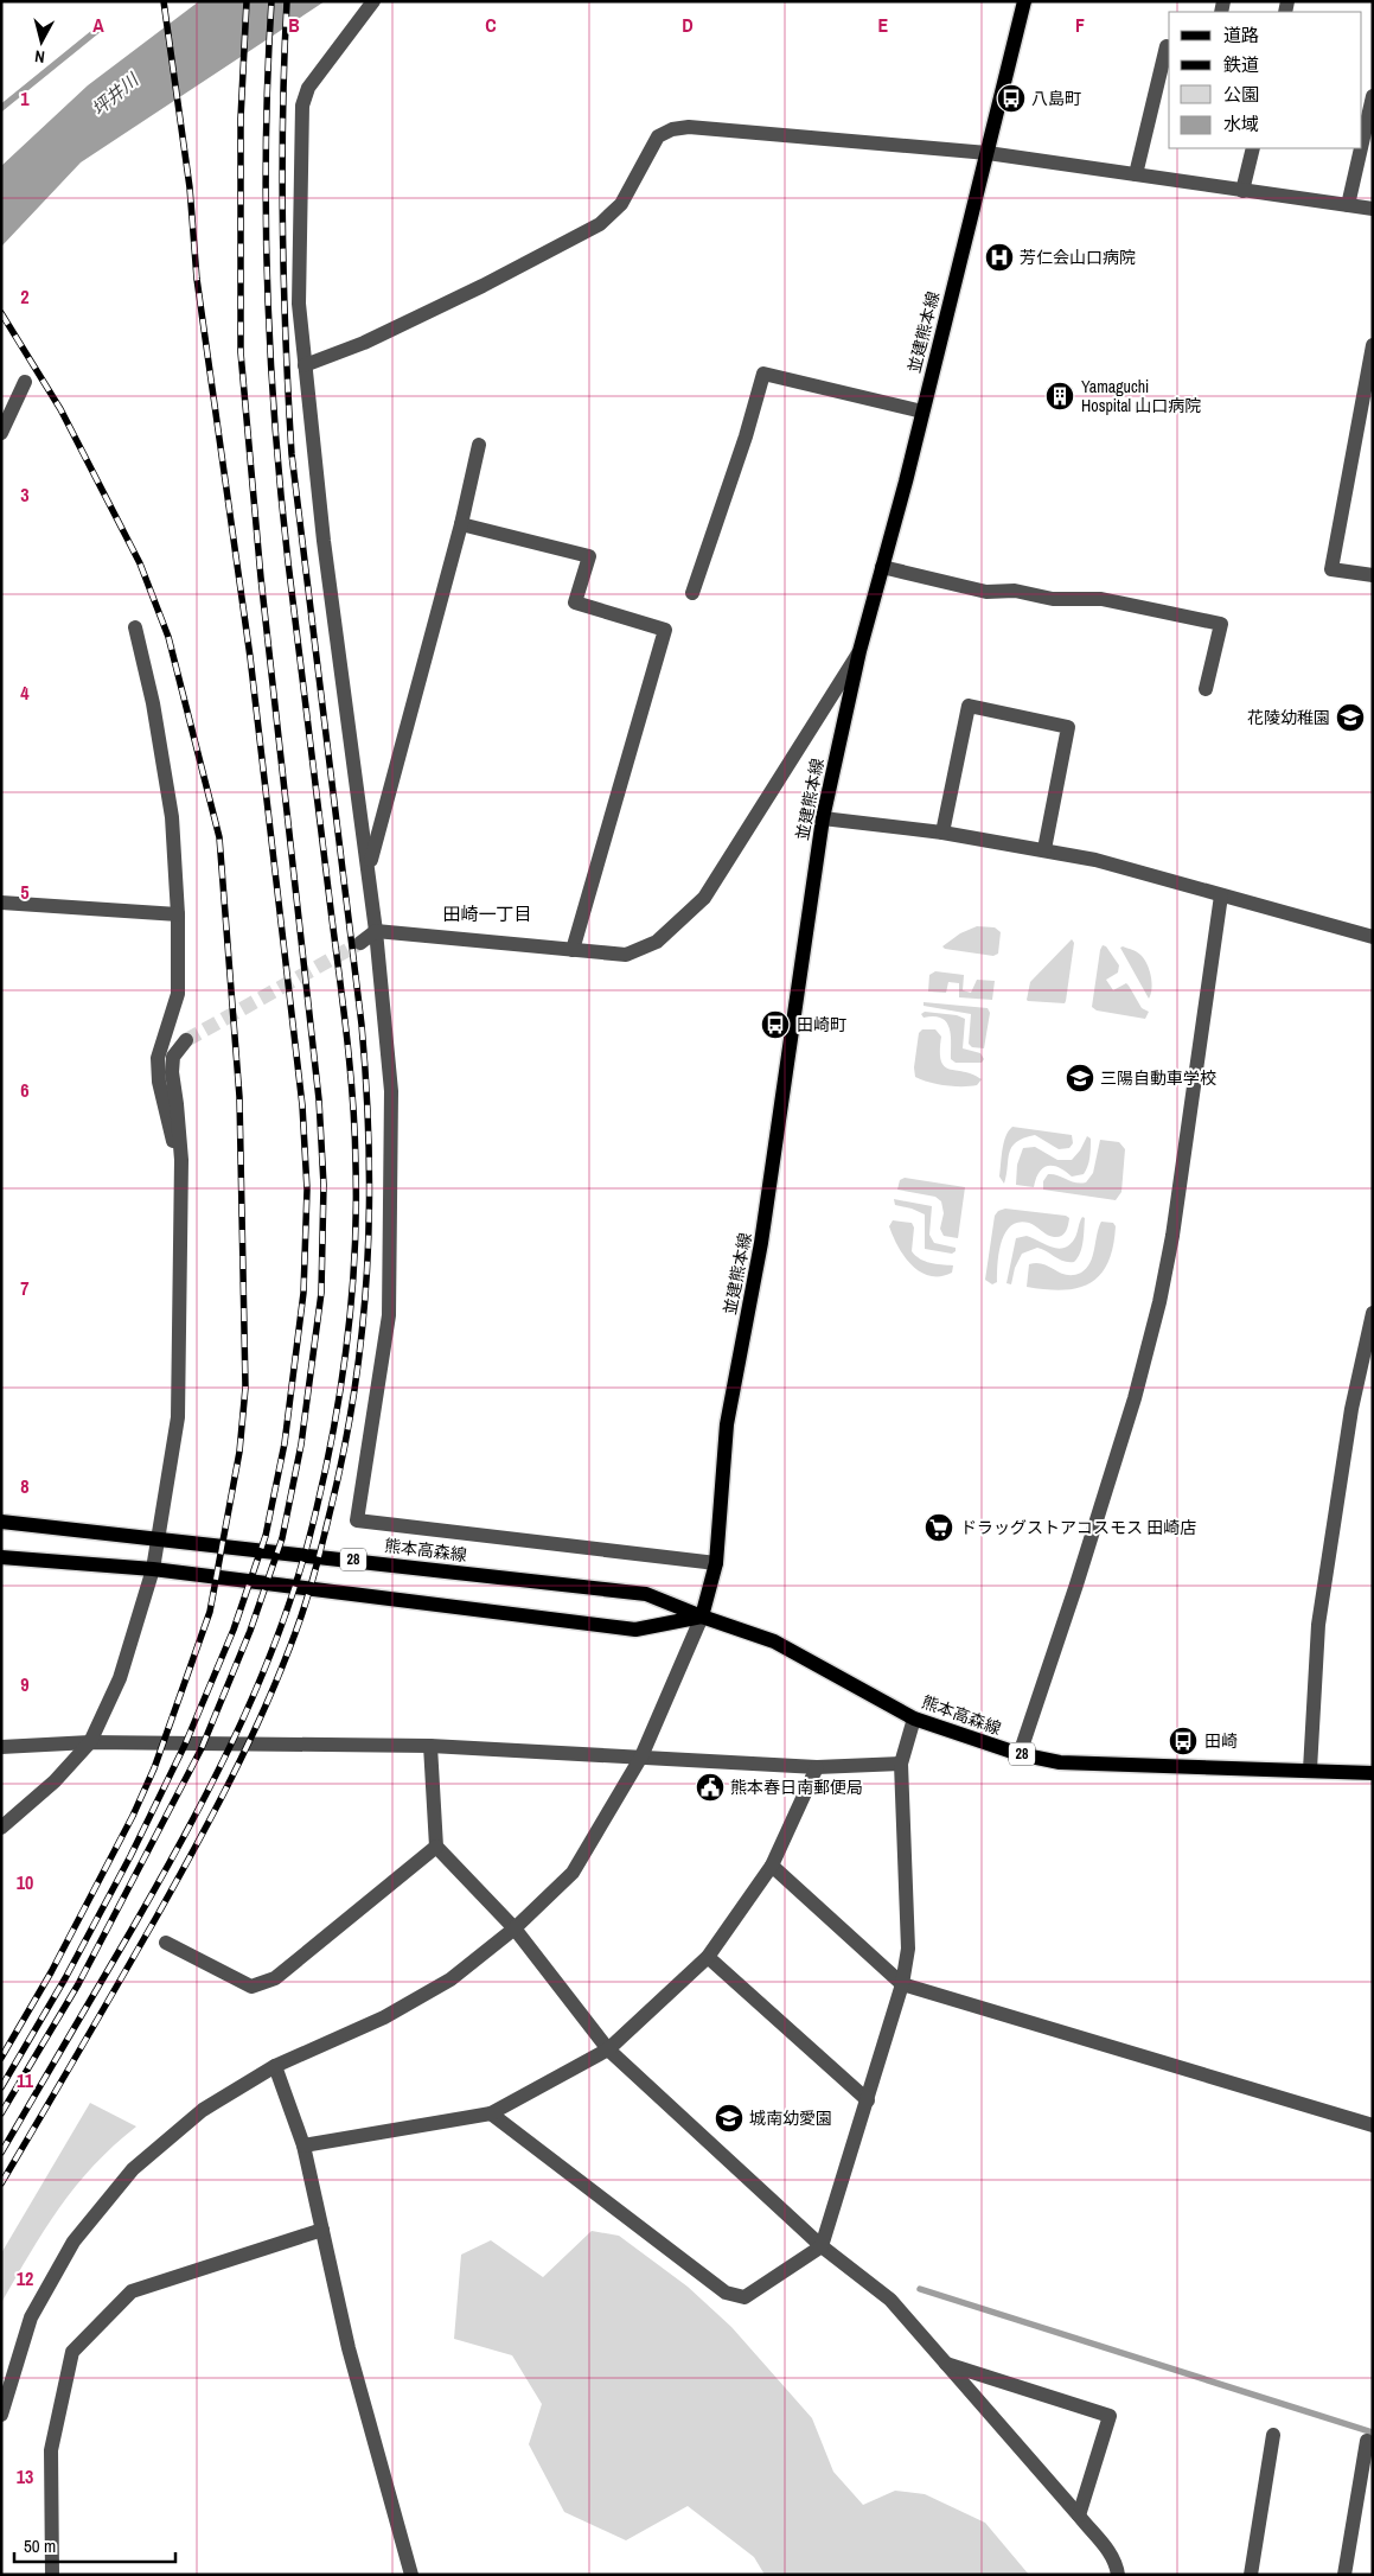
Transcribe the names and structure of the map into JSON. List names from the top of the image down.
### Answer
{
  "streets": {
    "main road": ["並建熊本線", "熊本高森線", "28"]
  },
  "crossings": [
    ["並建熊本線", "熊本高森線"],
    ["並建熊本線", "28"],
    ["熊本高森線", "28"]
  ],
  "districts": ["田崎一丁目"],
  "water": ["坪井川"],
  "places": {
    "bus stop": ["八島町", "田崎町", "田崎"],
    "hospital": ["芳仁会山口病院"],
    "building": ["Yamaguchi Hospital 山口病院"],
    "school or university": ["花陵幼稚園", "三陽自動車学校", "城南幼愛園"],
    "supermarket": ["ドラッグストアコスモス 田崎店"],
    "public building": ["熊本春日南郵便局"]
  },
  "legend": [
    "道路",
    "鉄道",
    "公園",
    "水域"
  ],
  "scale_bar": "50 m",
  "north": "bottom",
  "grid": {
    "columns": [
      "A",
      "B",
      "C",
      "D",
      "E",
      "F"
    ],
    "rows": [
      "1",
      "2",
      "3",
      "4",
      "5",
      "6",
      "7",
      "8",
      "9",
      "10",
      "11",
      "12",
      "13"
    ]
  }
}
